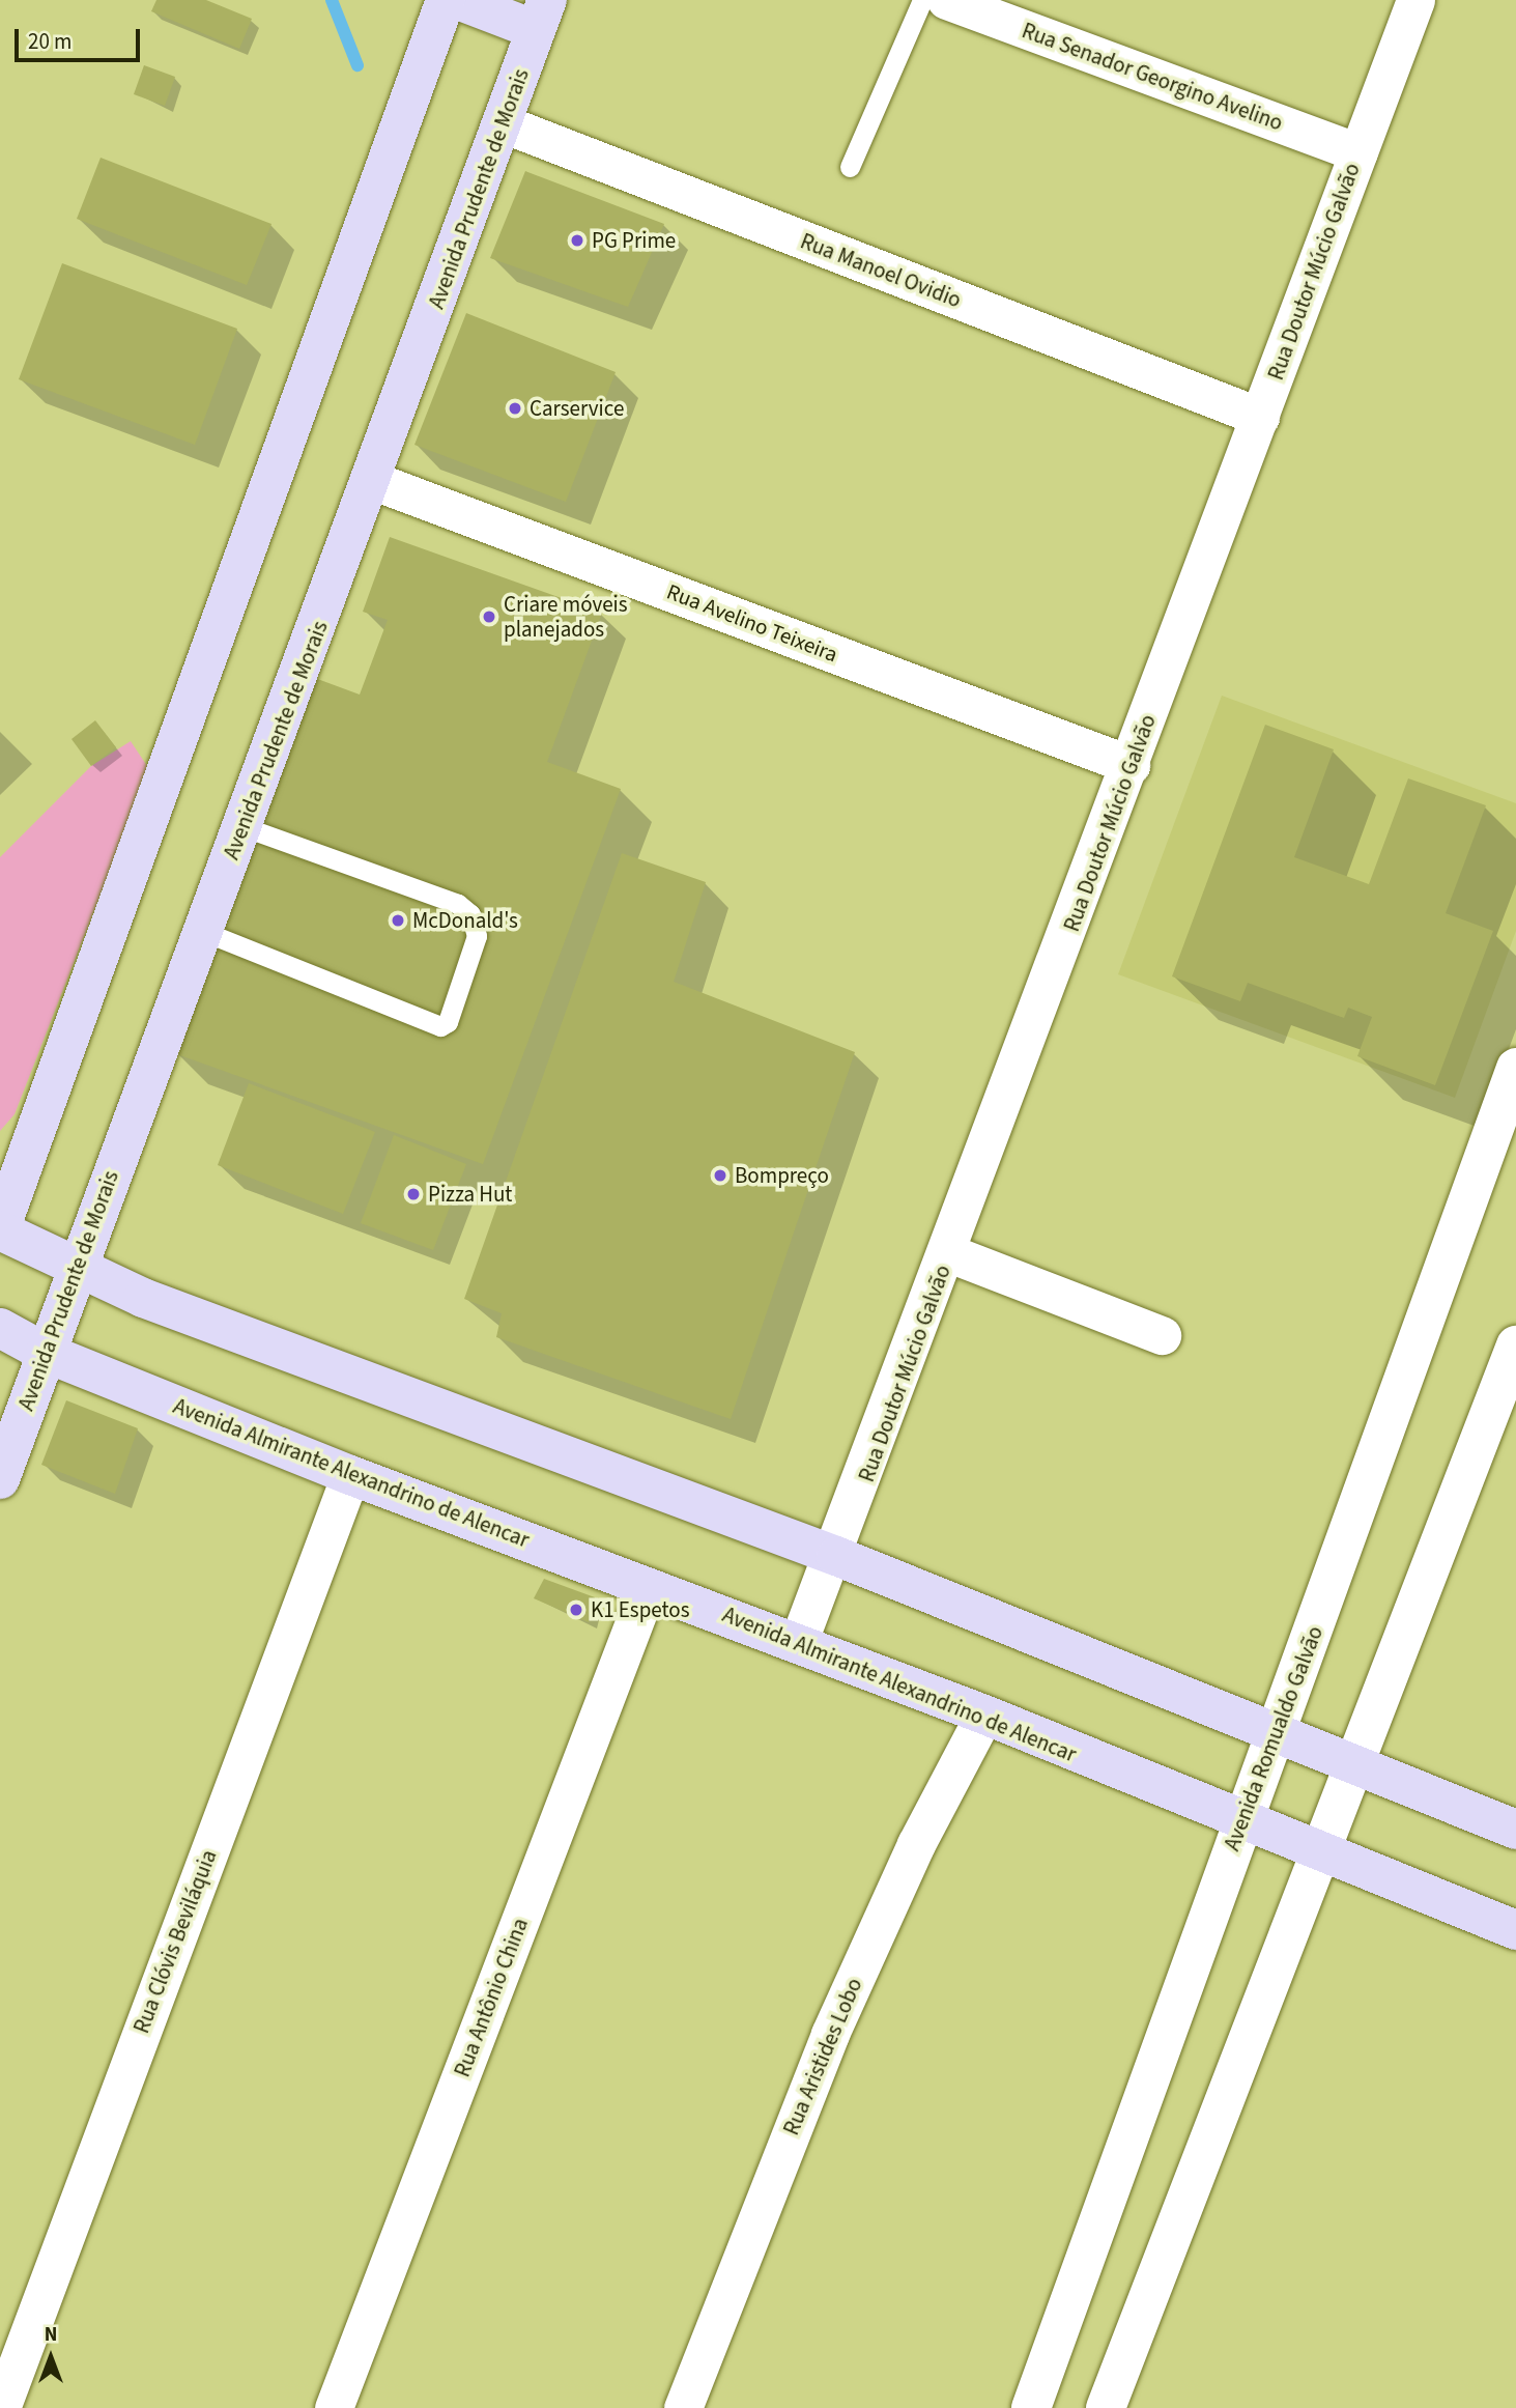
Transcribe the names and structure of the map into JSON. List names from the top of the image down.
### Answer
{
  "streets": {
    "main road": ["Avenida Prudente de Morais", "Avenida Almirante Alexandrino de Alencar", "Avenida Romualdo Galvão"],
    "street": [
      "Rua Senador Georgino Avelino",
      "Rua Manoel Ovidio",
      "Rua Doutor Múcio Galvão",
      "Rua Avelino Teixeira",
      "Rua Clóvis Beviláquia",
      "Rua Antônio China",
      "Rua Aristides Lobo"
    ]
  },
  "crossings": [
    ["Rua Senador Georgino Avelino", "Rua Doutor Múcio Galvão"],
    ["Avenida Prudente de Morais", "Rua Manoel Ovidio"],
    ["Avenida Prudente de Morais", "Rua Avelino Teixeira"],
    ["Avenida Prudente de Morais", "Avenida Almirante Alexandrino de Alencar"],
    ["Rua Manoel Ovidio", "Rua Doutor Múcio Galvão"],
    ["Rua Doutor Múcio Galvão", "Rua Avelino Teixeira"],
    ["Rua Doutor Múcio Galvão", "Avenida Almirante Alexandrino de Alencar"],
    ["Avenida Almirante Alexandrino de Alencar", "Avenida Romualdo Galvão"],
    ["Avenida Almirante Alexandrino de Alencar", "Rua Clóvis Beviláquia"],
    ["Avenida Almirante Alexandrino de Alencar", "Rua Antônio China"],
    ["Avenida Almirante Alexandrino de Alencar", "Rua Aristides Lobo"]
  ],
  "places": [
    "PG Prime",
    "Carservice",
    "Criare móveis planejados",
    "McDonald's",
    "Bompreço",
    "Pizza Hut",
    "K1 Espetos"
  ],
  "scale_bar": "20 m",
  "north": "top"
}
